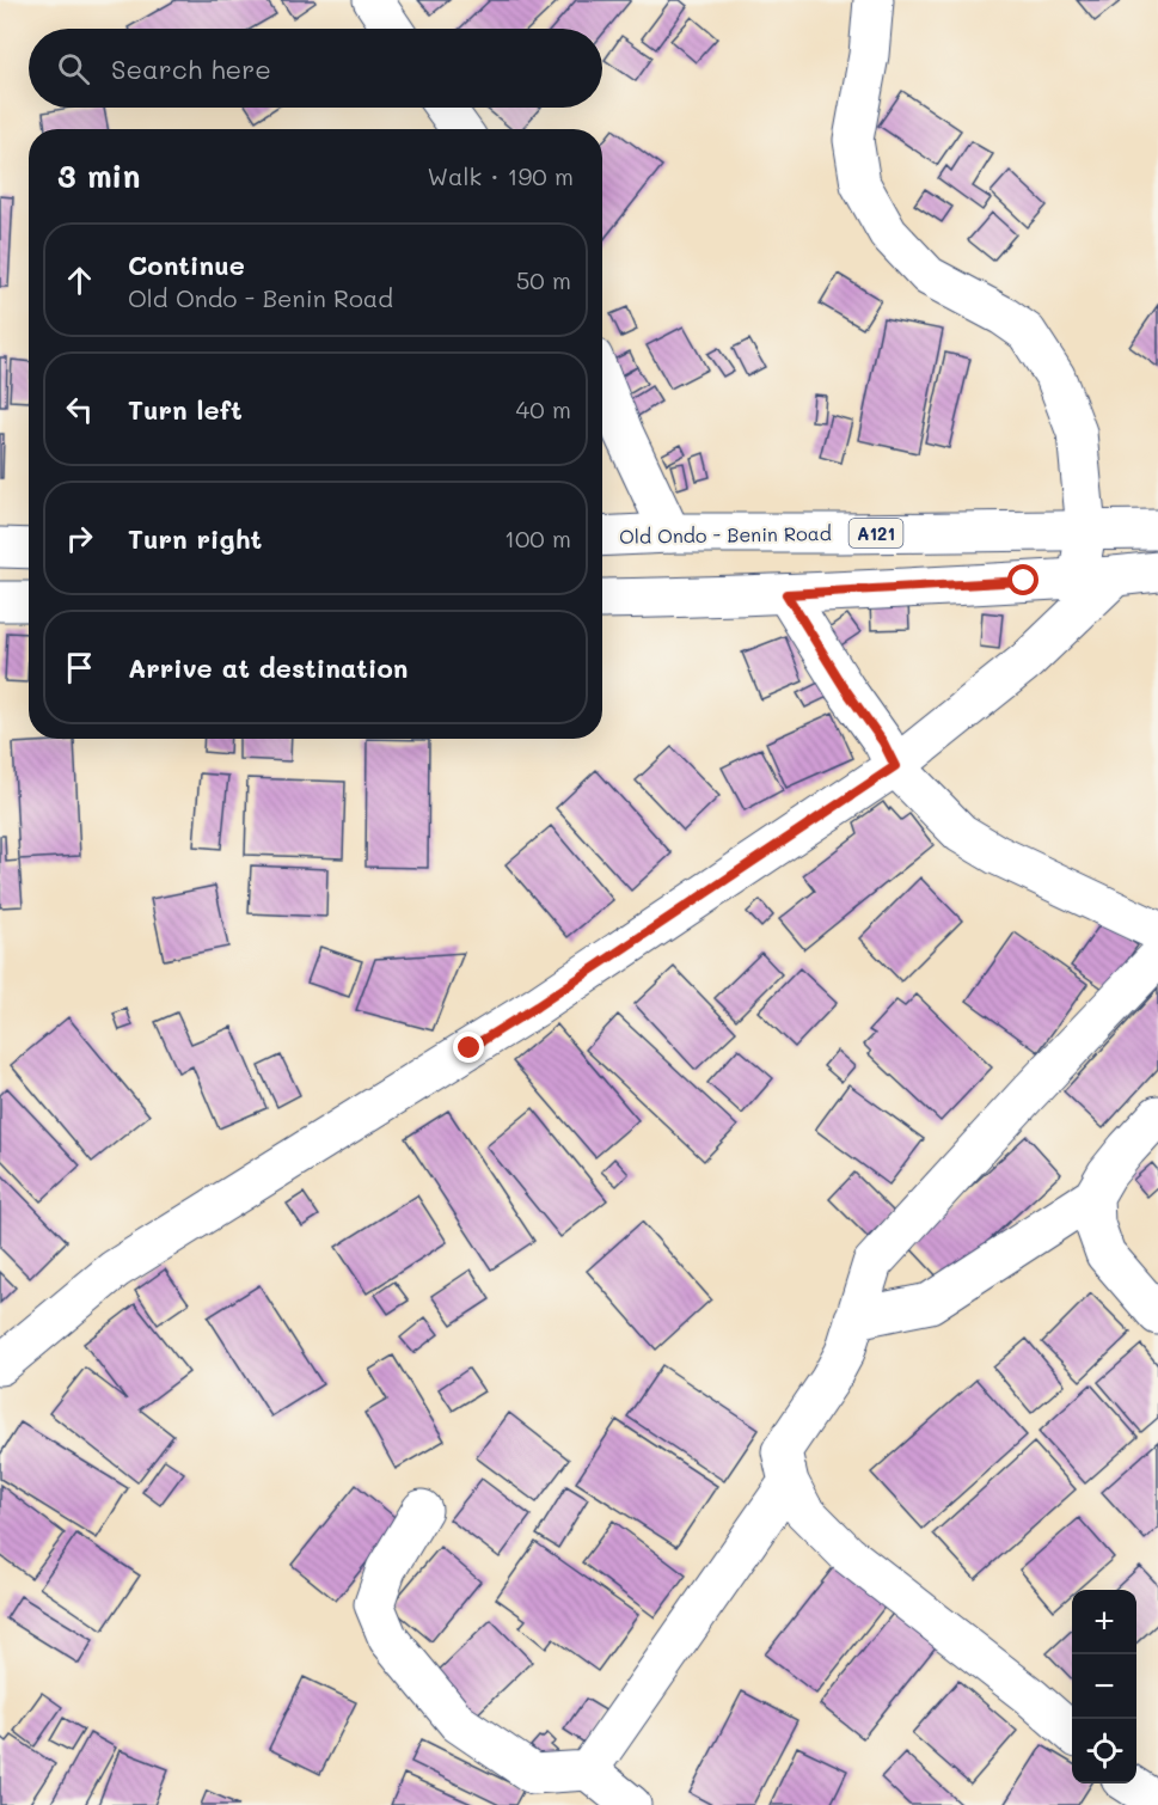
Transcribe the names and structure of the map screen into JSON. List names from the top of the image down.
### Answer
{
  "streets": {
    "street": ["A121", "Old Ondo - Benin Road"]
  },
  "page": {
    "search": "Search here",
    "heading": ["3 min", "Walk · 190 m"],
    "list": [
      ["Continue", "Old Ondo - Benin Road", "50 m"],
      ["Turn left", "40 m"],
      ["Turn right", "100 m"],
      "Arrive at destination"
    ],
    "map_buttons": ["+", "−"]
  }
}
